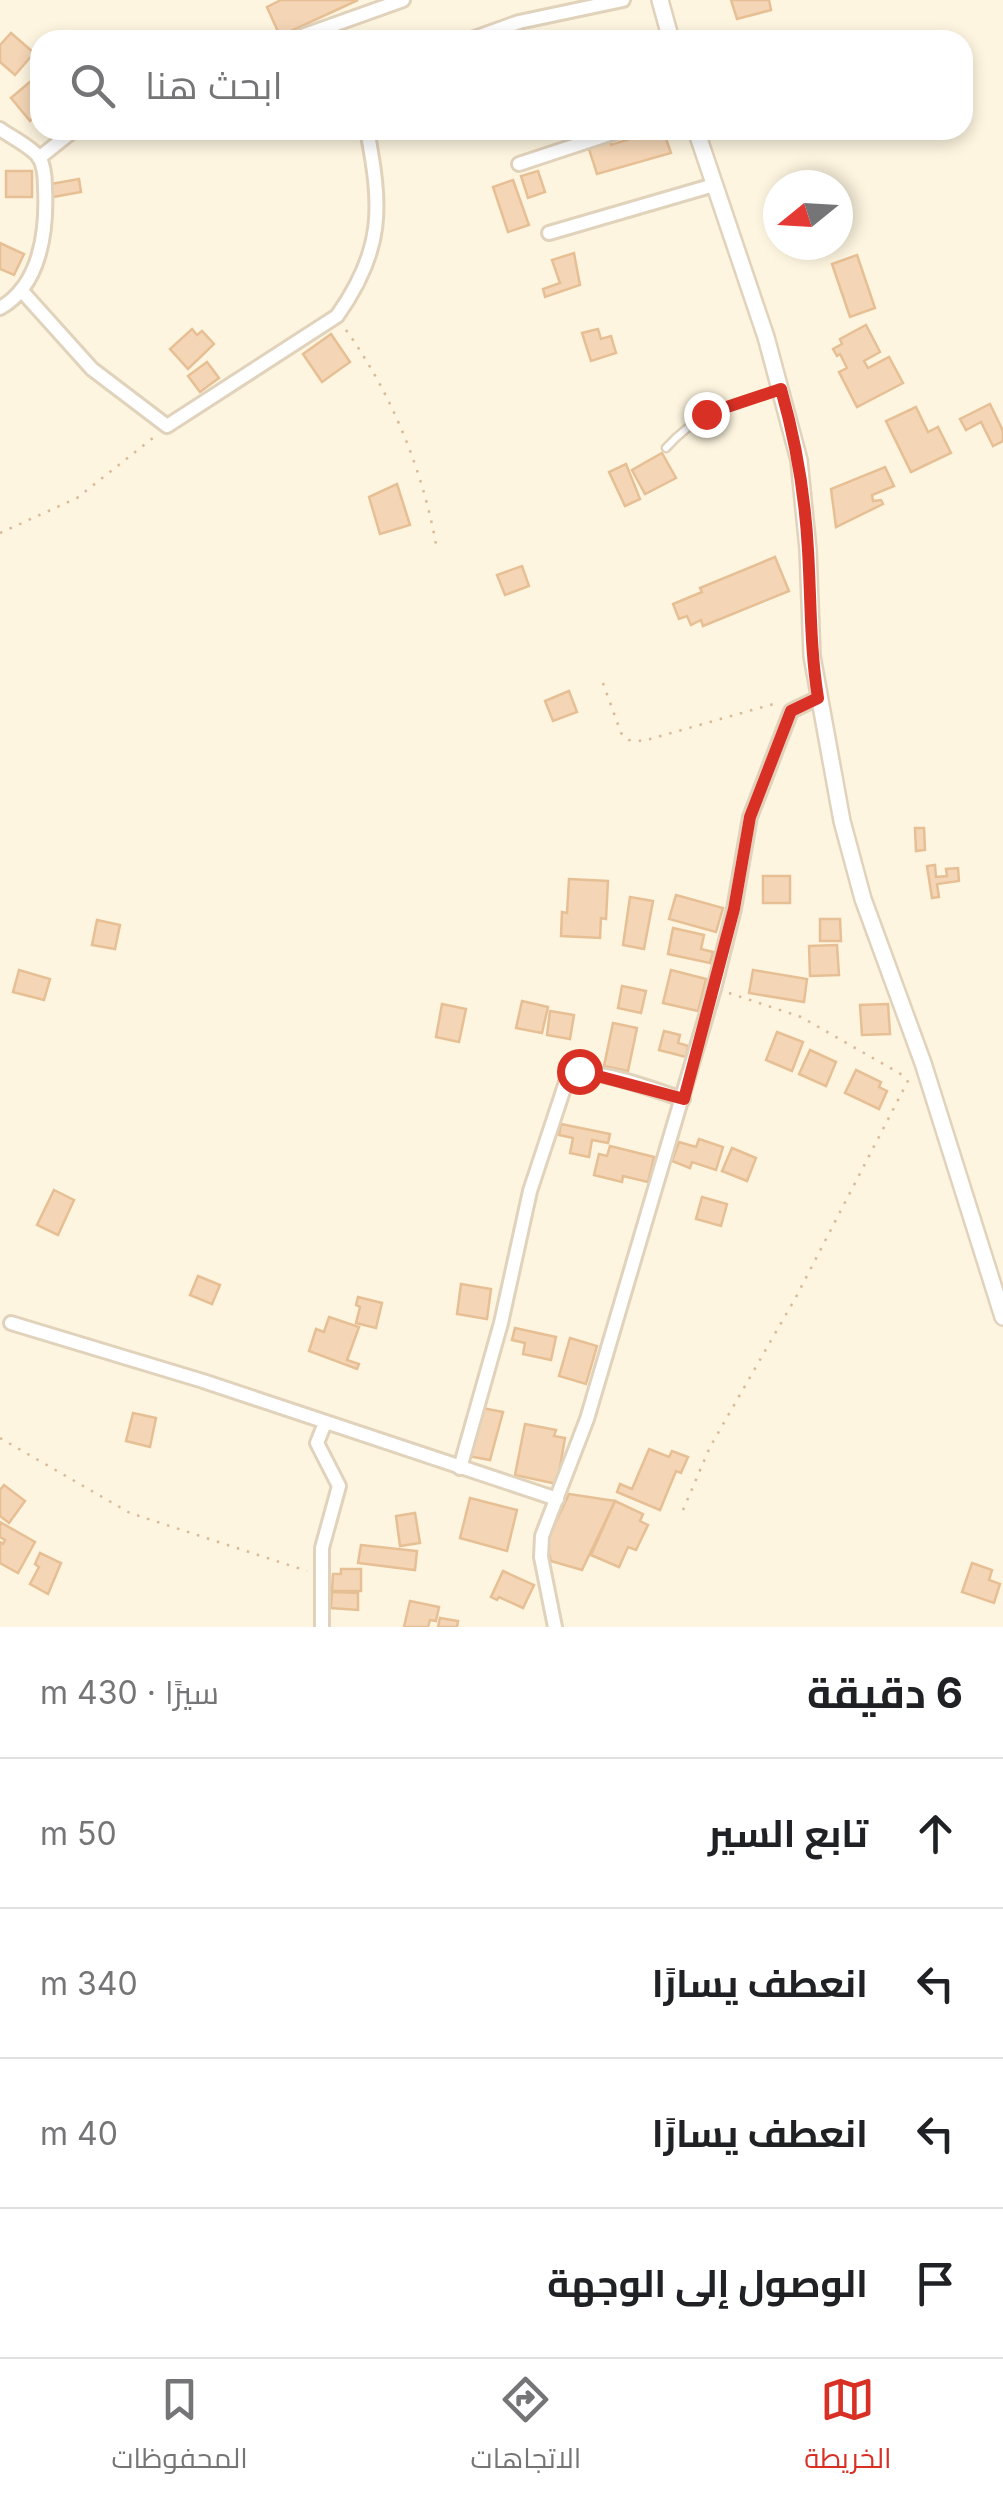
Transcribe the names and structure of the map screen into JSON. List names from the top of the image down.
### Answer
{
  "north": "left",
  "page": {
    "search": "ابحث هنا",
    "heading": ["6 دقيقة", "سيرًا · 430 m"],
    "list": [
      ["تابع السير", "50 m"],
      ["انعطف يسارًا", "340 m"],
      ["انعطف يسارًا", "40 m"],
      "الوصول إلى الوجهة"
    ],
    "nav": ["الخريطة", "الاتجاهات", "المحفوظات"]
  }
}
